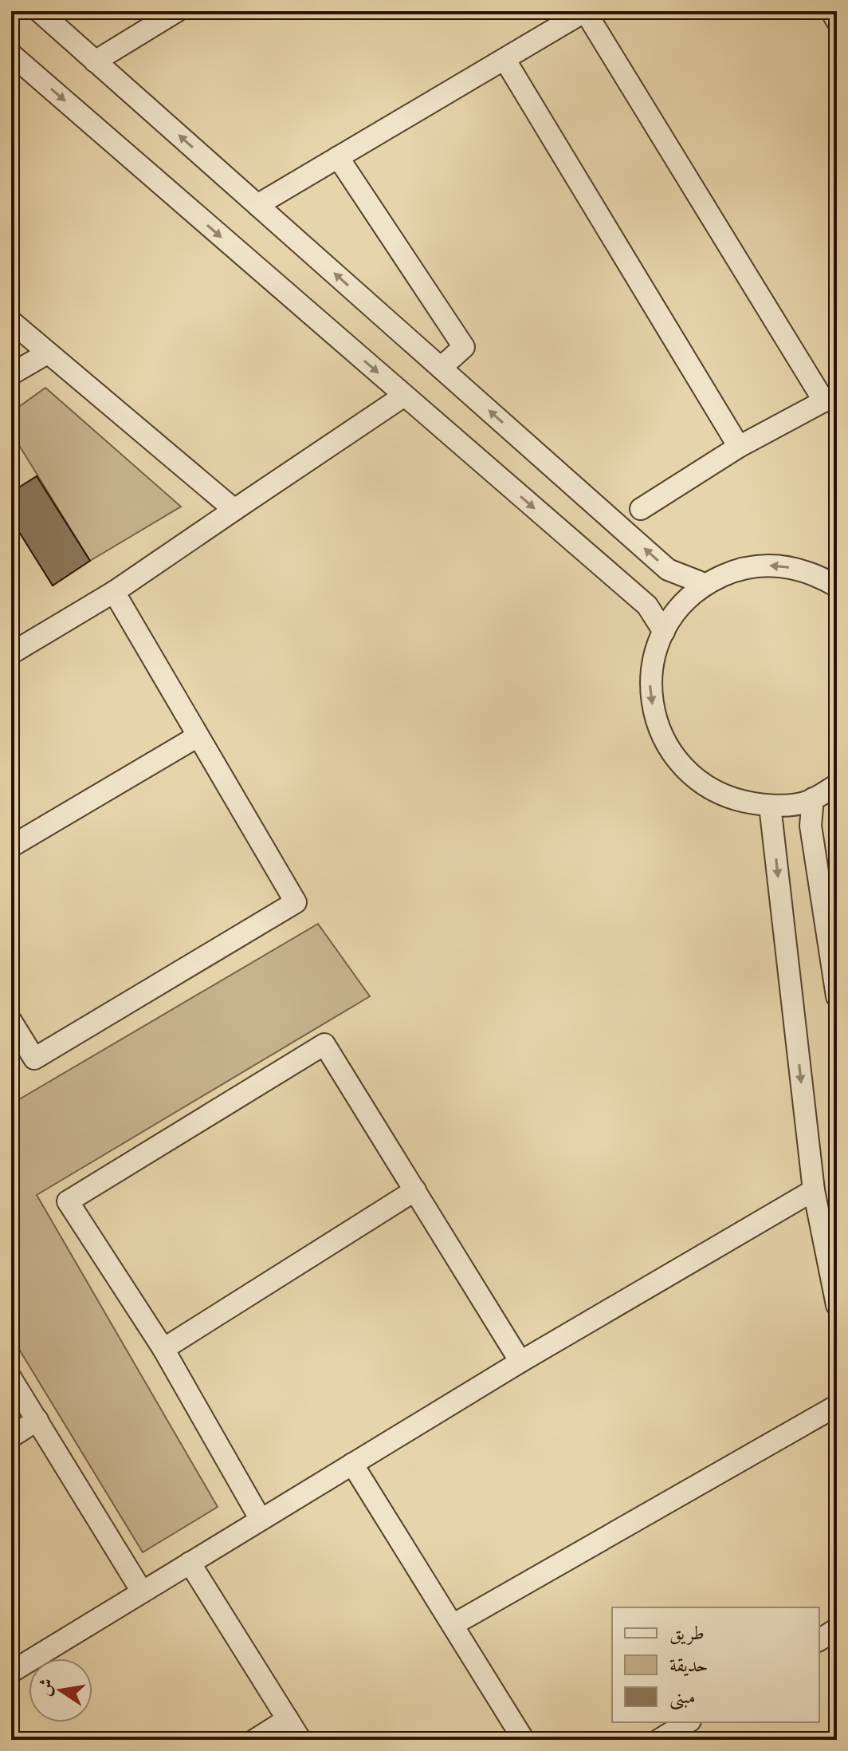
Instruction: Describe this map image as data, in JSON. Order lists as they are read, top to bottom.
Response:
{
  "legend": ["طريق", "حديقة", "مبنى"],
  "north": "left"
}
